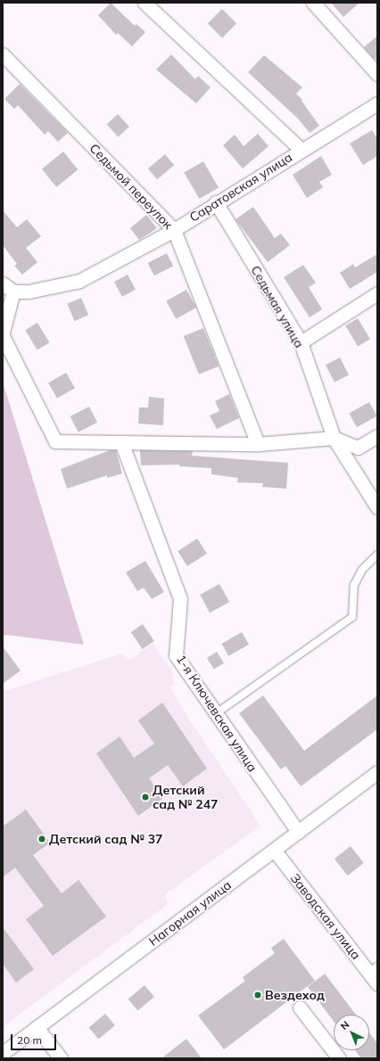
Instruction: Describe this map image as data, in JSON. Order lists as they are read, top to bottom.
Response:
{
  "streets": {
    "street": [
      "Седьмой переулок",
      "Саратовская улица",
      "Седьмая улица",
      "1-я Ключевская улица",
      "Нагорная улица",
      "Заводская улица"
    ]
  },
  "crossings": [
    ["Седьмой переулок", "Саратовская улица"],
    ["Саратовская улица", "Седьмая улица"],
    ["1-я Ключевская улица", "Нагорная улица"],
    ["Нагорная улица", "Заводская улица"]
  ],
  "places": ["Детский сад № 247", "Детский сад № 37", "Вездеход"],
  "scale_bar": "20 m",
  "north": "top left"
}
